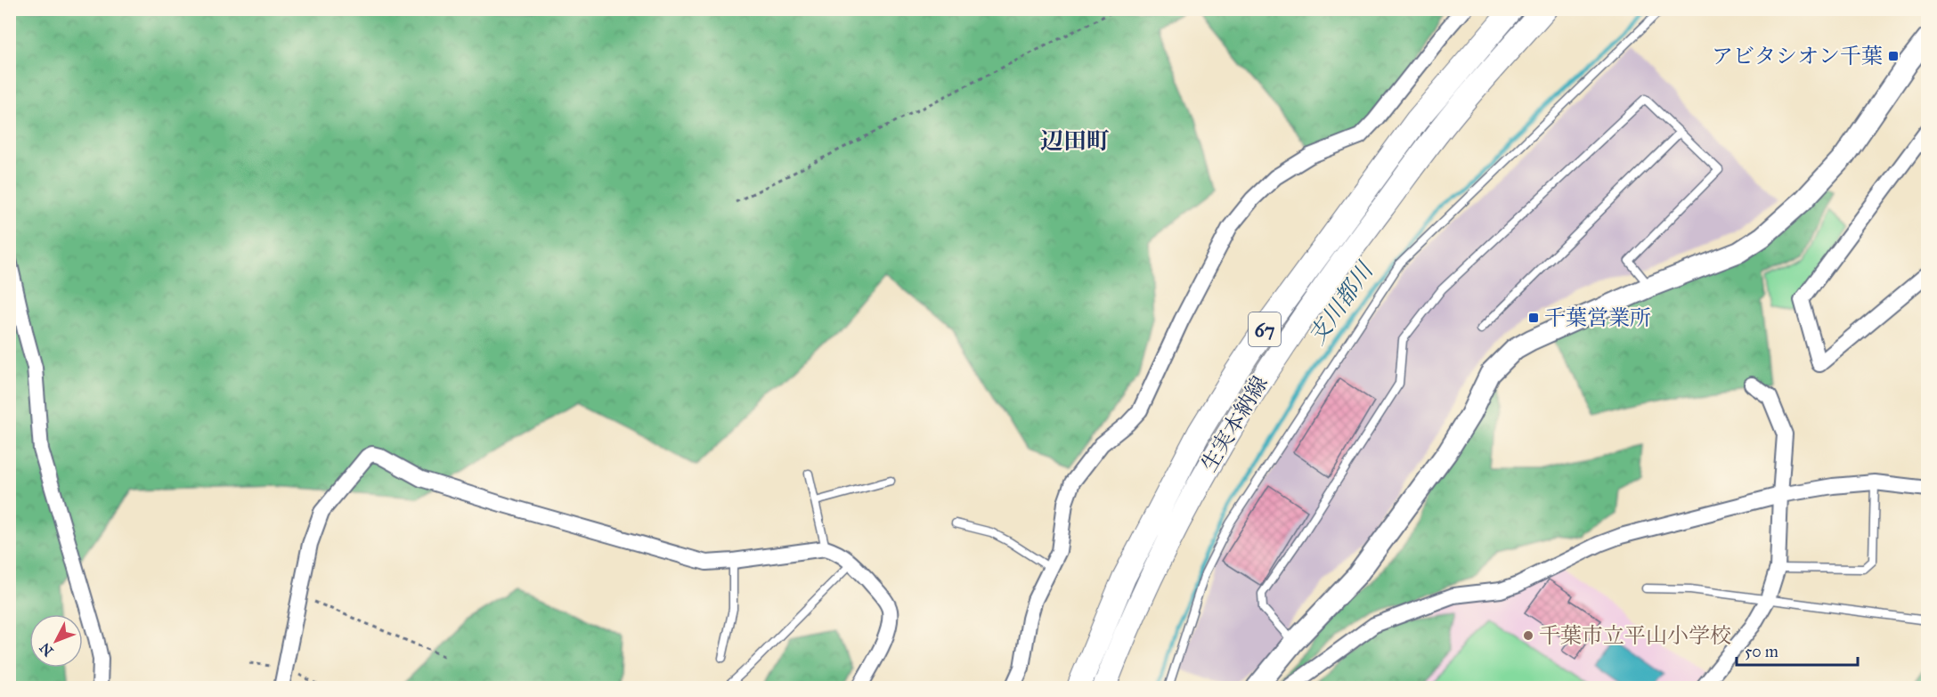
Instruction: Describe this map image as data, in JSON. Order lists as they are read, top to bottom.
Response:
{
  "streets": {
    "main road": ["67", "生実本納線"]
  },
  "districts": ["辺田町"],
  "water": ["支川都川"],
  "places": {
    "transit": ["アビタシオン千葉", "千葉営業所"],
    "other": ["千葉市立平山小学校"]
  },
  "scale_bar": "50 m",
  "north": "bottom left"
}
